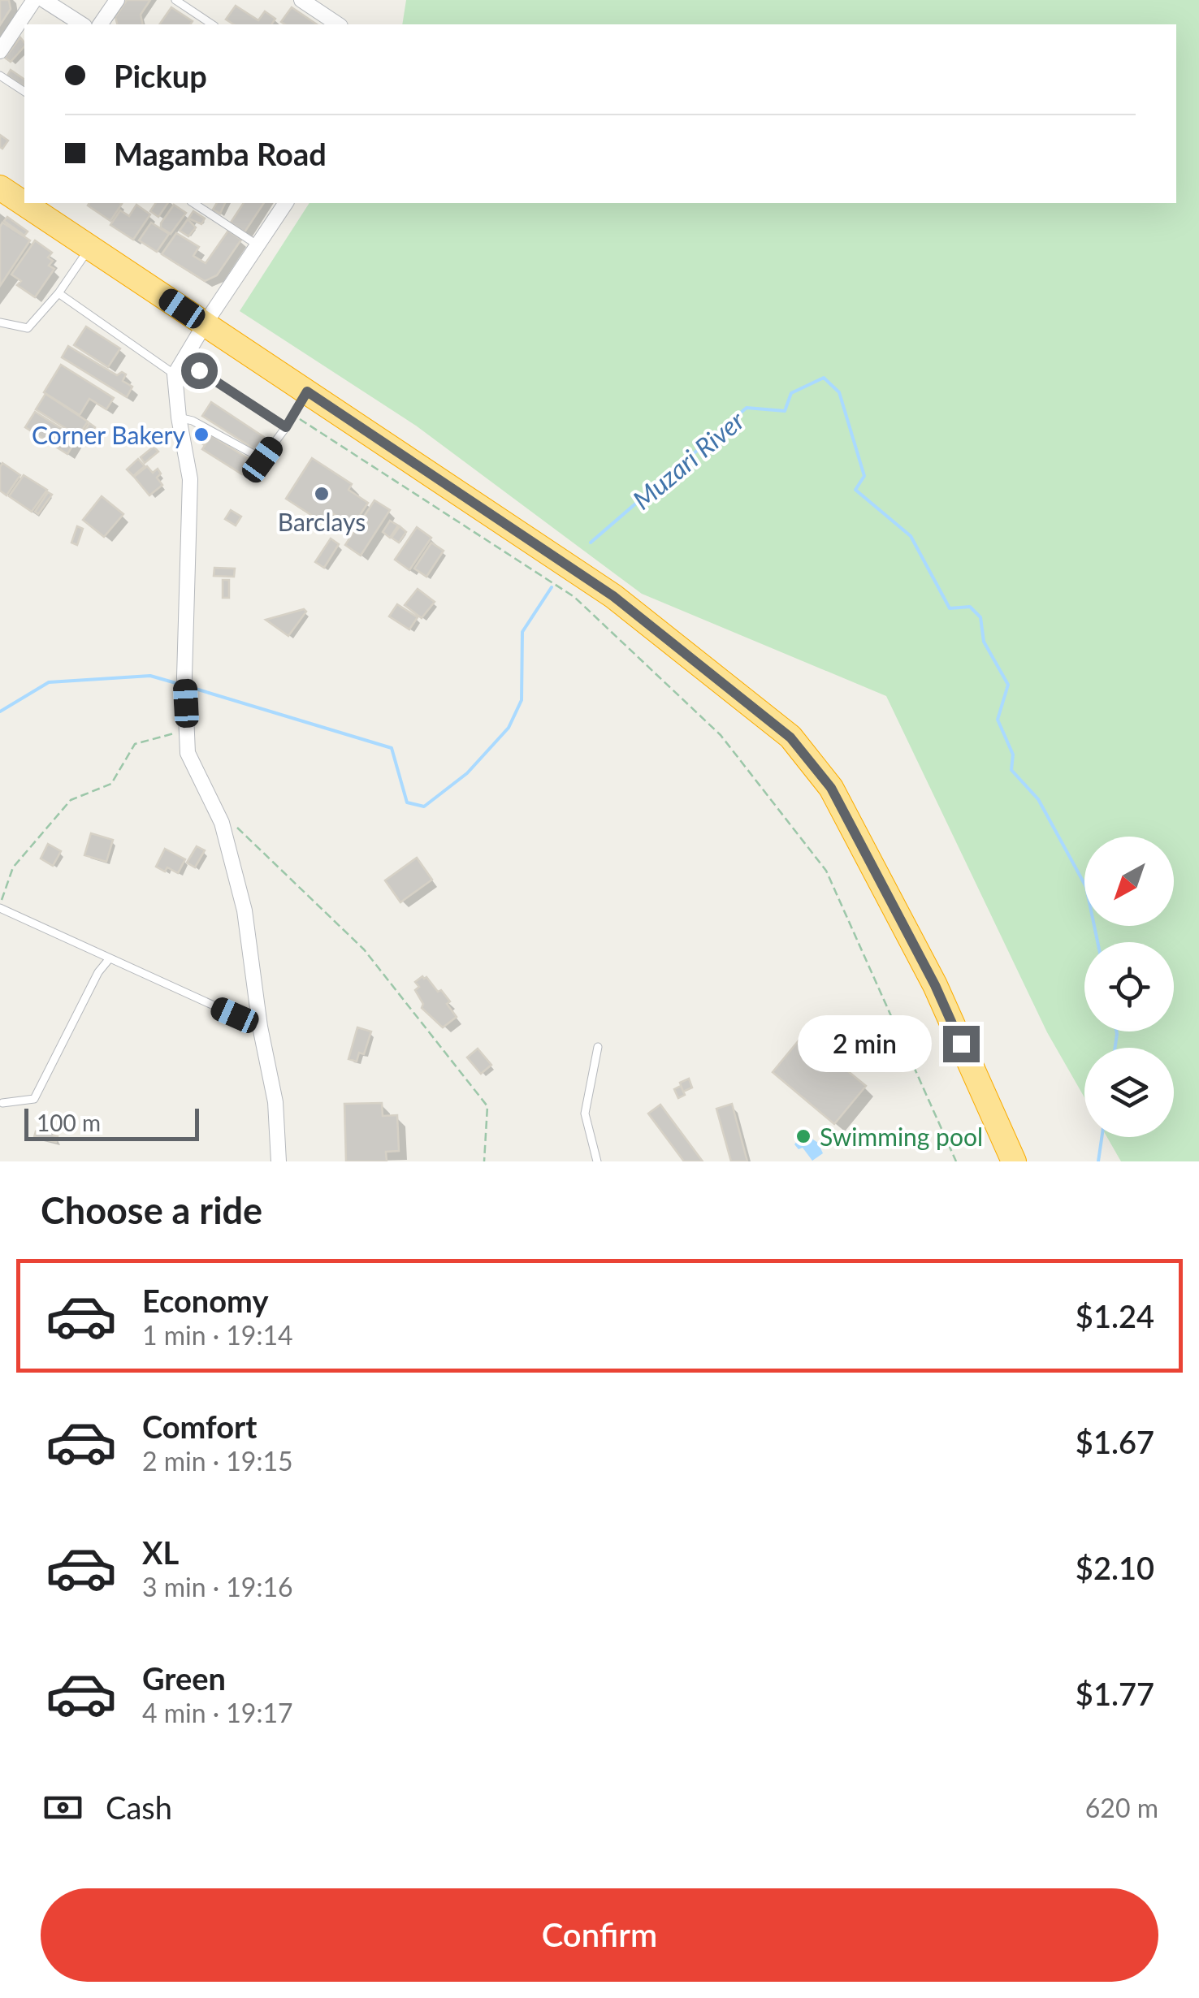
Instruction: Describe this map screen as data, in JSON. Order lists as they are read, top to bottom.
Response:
{
  "water": ["Muzari River"],
  "places": ["Corner Bakery", "Barclays", "Swimming pool"],
  "scale_bar": "100 m",
  "north": "bottom left",
  "page": {
    "banner": ["Pickup", "Magamba Road"],
    "bubble": "2 min",
    "scale": "100 m",
    "heading": "Choose a ride",
    "list": [
      {
        "name": "Economy",
        "note": "1 min · 19:14",
        "value": "$1.24"
      },
      {
        "name": "Comfort",
        "note": "2 min · 19:15",
        "value": "$1.67"
      },
      {
        "name": "XL",
        "note": "3 min · 19:16",
        "value": "$2.10"
      },
      {
        "name": "Green",
        "note": "4 min · 19:17",
        "value": "$1.77"
      }
    ],
    "pay": ["Cash", "620 m"],
    "buttons": "Confirm"
  }
}
